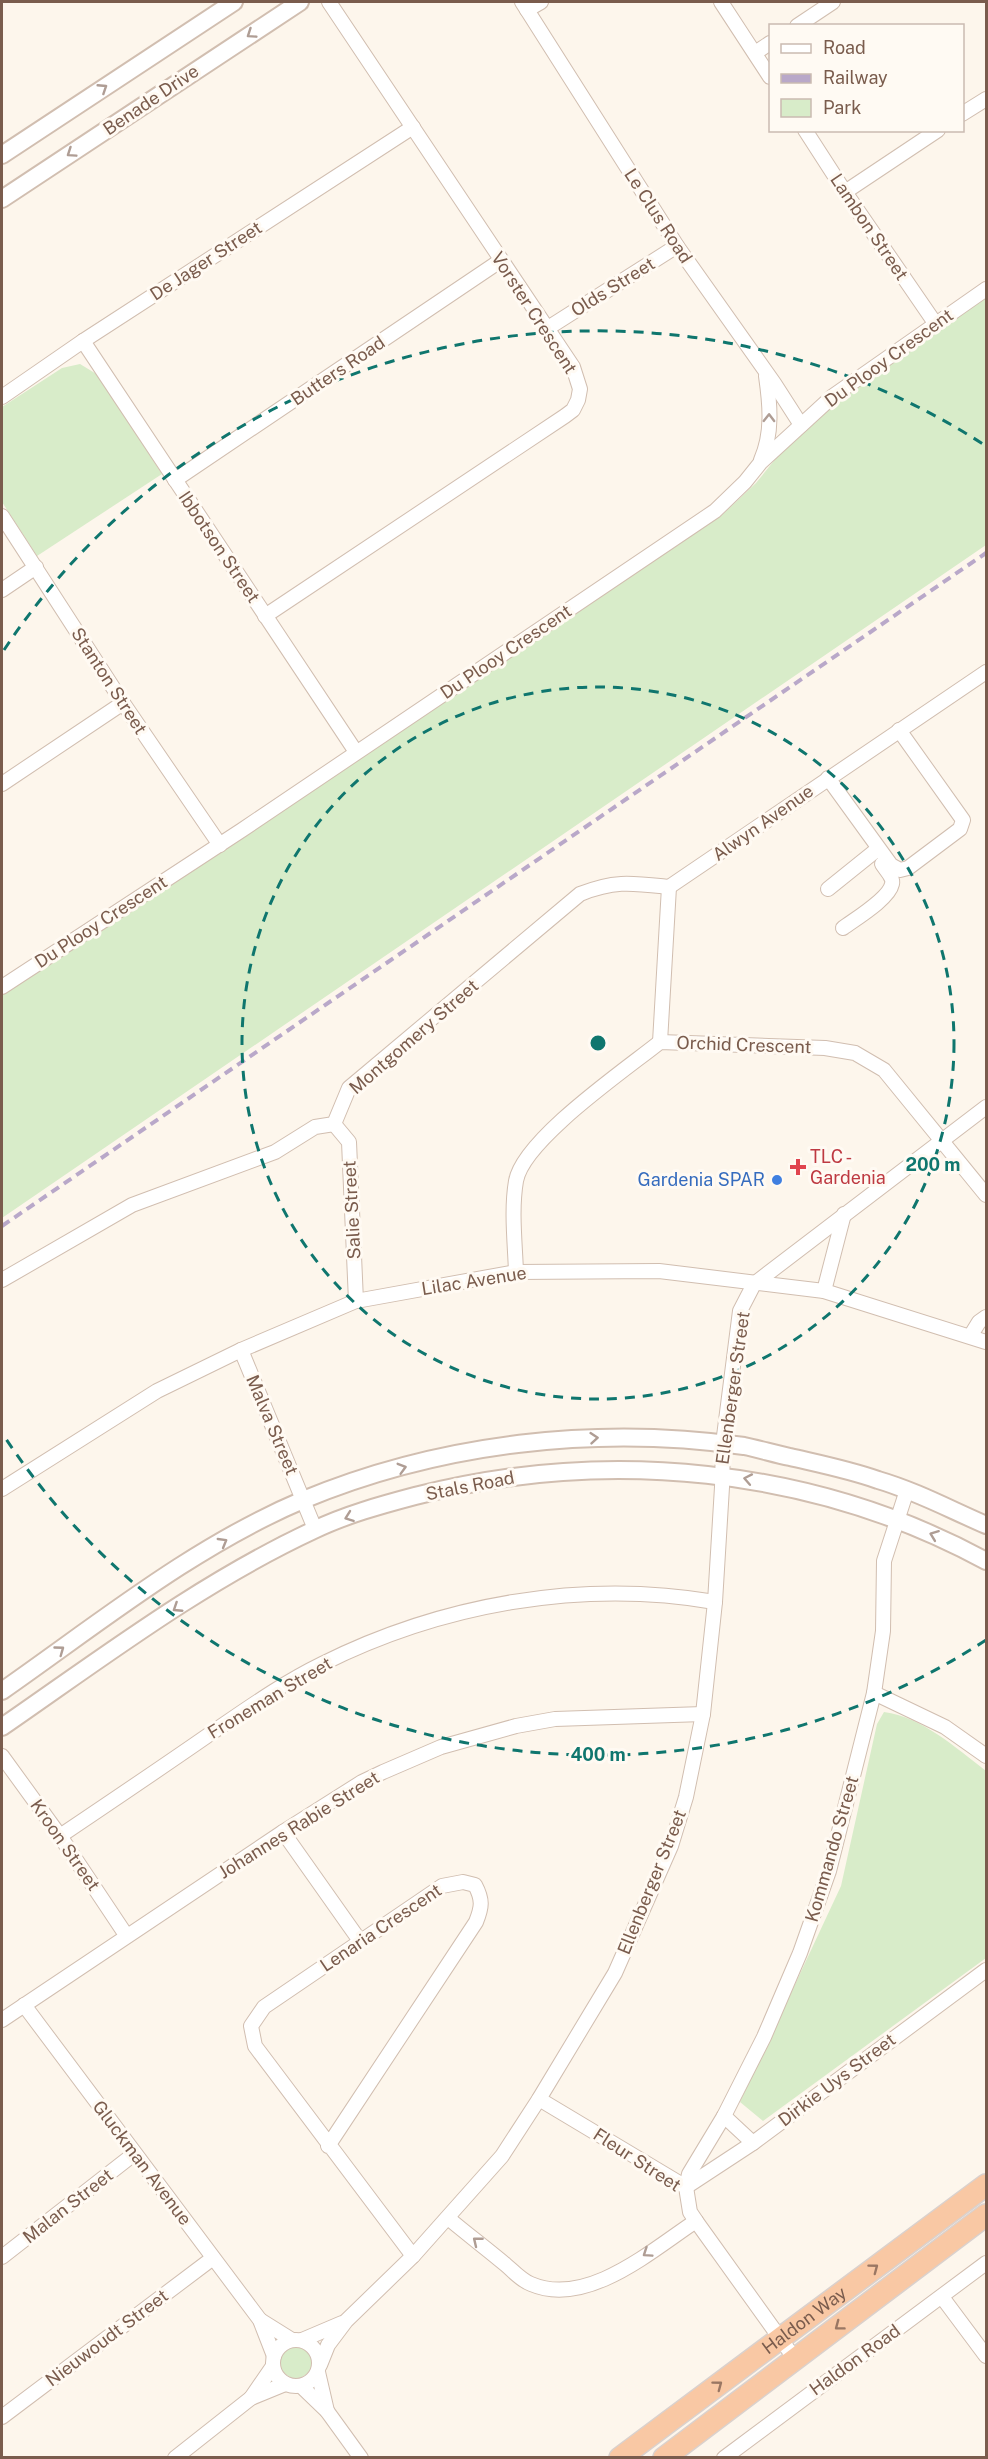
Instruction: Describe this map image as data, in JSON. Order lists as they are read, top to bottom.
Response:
{
  "streets": {
    "highway": ["Haldon Way"],
    "street": [
      "Benade Drive",
      "Le Clus Road",
      "Lambon Street",
      "De Jager Street",
      "Olds Street",
      "Vorster Crescent",
      "Du Plooy Crescent",
      "Butters Road",
      "Ibbotson Street",
      "Stanton Street",
      "Alwyn Avenue",
      "Montgomery Street",
      "Orchid Crescent",
      "Salie Street",
      "Lilac Avenue",
      "Ellenberger Street",
      "Malva Street",
      "Stals Road",
      "Froneman Street",
      "Johannes Rabie Street",
      "Kroon Street",
      "Kommando Street",
      "Lenaria Crescent",
      "Dirkie Uys Street",
      "Fleur Street",
      "Gluckman Avenue",
      "Malan Street",
      "Nieuwoudt Street",
      "Haldon Road"
    ]
  },
  "crossings": [
    ["Le Clus Road", "Olds Street"],
    ["Le Clus Road", "Du Plooy Crescent"],
    ["Lambon Street", "Du Plooy Crescent"],
    ["De Jager Street", "Vorster Crescent"],
    ["De Jager Street", "Ibbotson Street"],
    ["Olds Street", "Vorster Crescent"],
    ["Vorster Crescent", "Butters Road"],
    ["Vorster Crescent", "Ibbotson Street"],
    ["Du Plooy Crescent", "Ibbotson Street"],
    ["Du Plooy Crescent", "Stanton Street"],
    ["Butters Road", "Ibbotson Street"],
    ["Alwyn Avenue", "Montgomery Street"],
    ["Montgomery Street", "Salie Street"],
    ["Orchid Crescent", "Lilac Avenue"],
    ["Salie Street", "Lilac Avenue"],
    ["Lilac Avenue", "Ellenberger Street"],
    ["Lilac Avenue", "Malva Street"],
    ["Ellenberger Street", "Stals Road"],
    ["Ellenberger Street", "Froneman Street"],
    ["Ellenberger Street", "Johannes Rabie Street"],
    ["Ellenberger Street", "Lenaria Crescent"],
    ["Ellenberger Street", "Fleur Street"],
    ["Ellenberger Street", "Gluckman Avenue"],
    ["Malva Street", "Stals Road"],
    ["Stals Road", "Kommando Street"],
    ["Froneman Street", "Kroon Street"],
    ["Johannes Rabie Street", "Kroon Street"],
    ["Johannes Rabie Street", "Gluckman Avenue"],
    ["Kommando Street", "Dirkie Uys Street"],
    ["Kommando Street", "Fleur Street"],
    ["Dirkie Uys Street", "Fleur Street"],
    ["Fleur Street", "Haldon Way"],
    ["Gluckman Avenue", "Malan Street"],
    ["Gluckman Avenue", "Nieuwoudt Street"]
  ],
  "places": {
    "health": ["TLC - Gardenia"],
    "other": ["Gardenia SPAR"]
  },
  "legend": ["Road", "Railway", "Park"],
  "rings": ["200 m", "400 m"]
}
